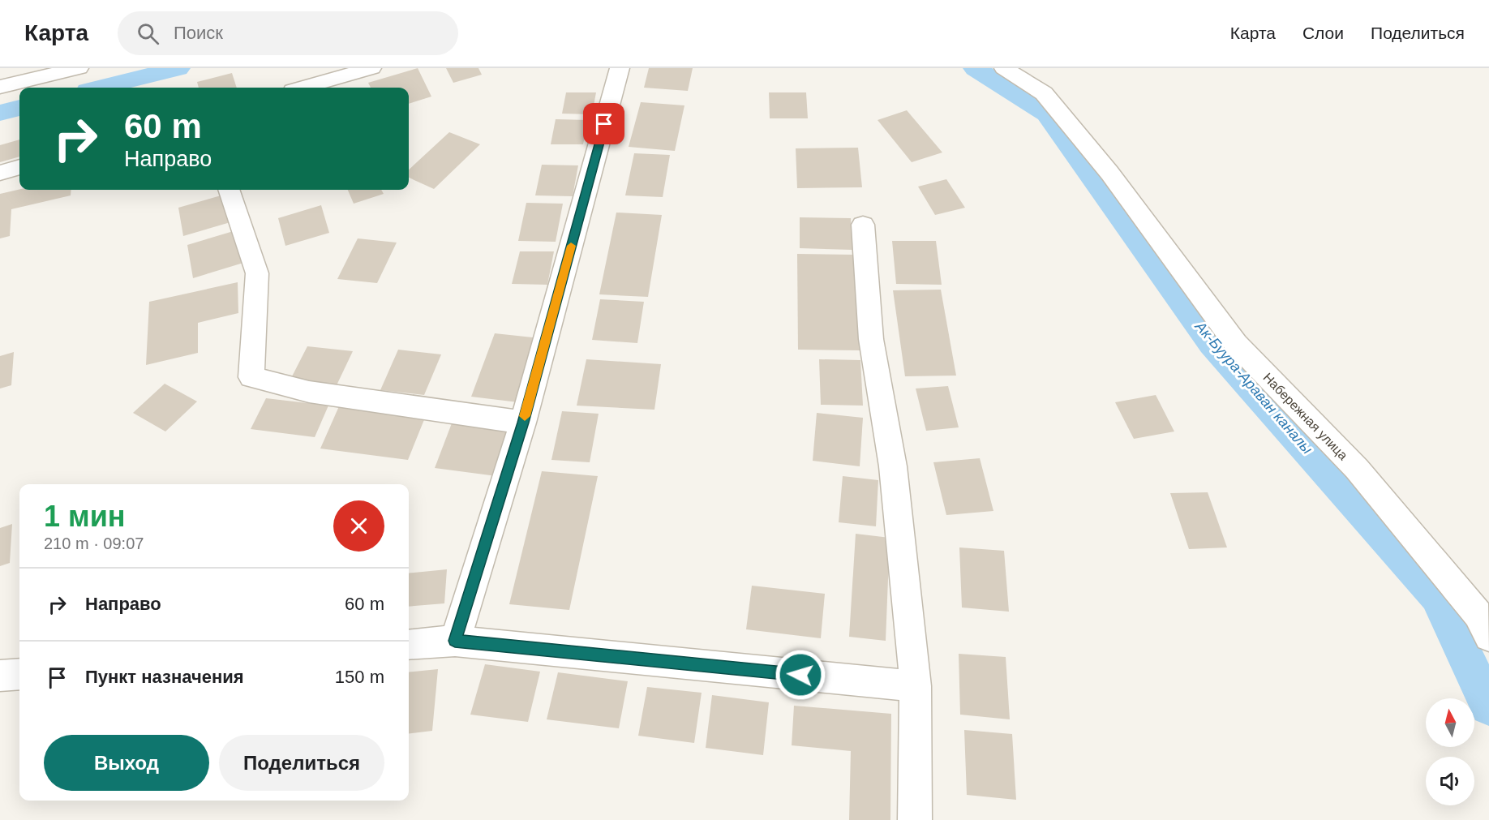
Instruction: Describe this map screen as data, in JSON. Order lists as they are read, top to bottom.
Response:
{
  "streets": {
    "street": ["Набережная улица"]
  },
  "water": ["Ак-Буура-Араван каналы"],
  "north": "top",
  "page": {
    "header": "Карта",
    "search": "Поиск",
    "nav": ["Карта", "Слои", "Поделиться"],
    "turn": ["60 m", "Направо"],
    "heading": ["1 мин", "210 m · 09:07"],
    "list": [
      {
        "name": "Направо",
        "value": "60 m"
      },
      {
        "name": "Пункт назначения",
        "value": "150 m"
      }
    ],
    "buttons": ["Выход", "Поделиться"]
  }
}
